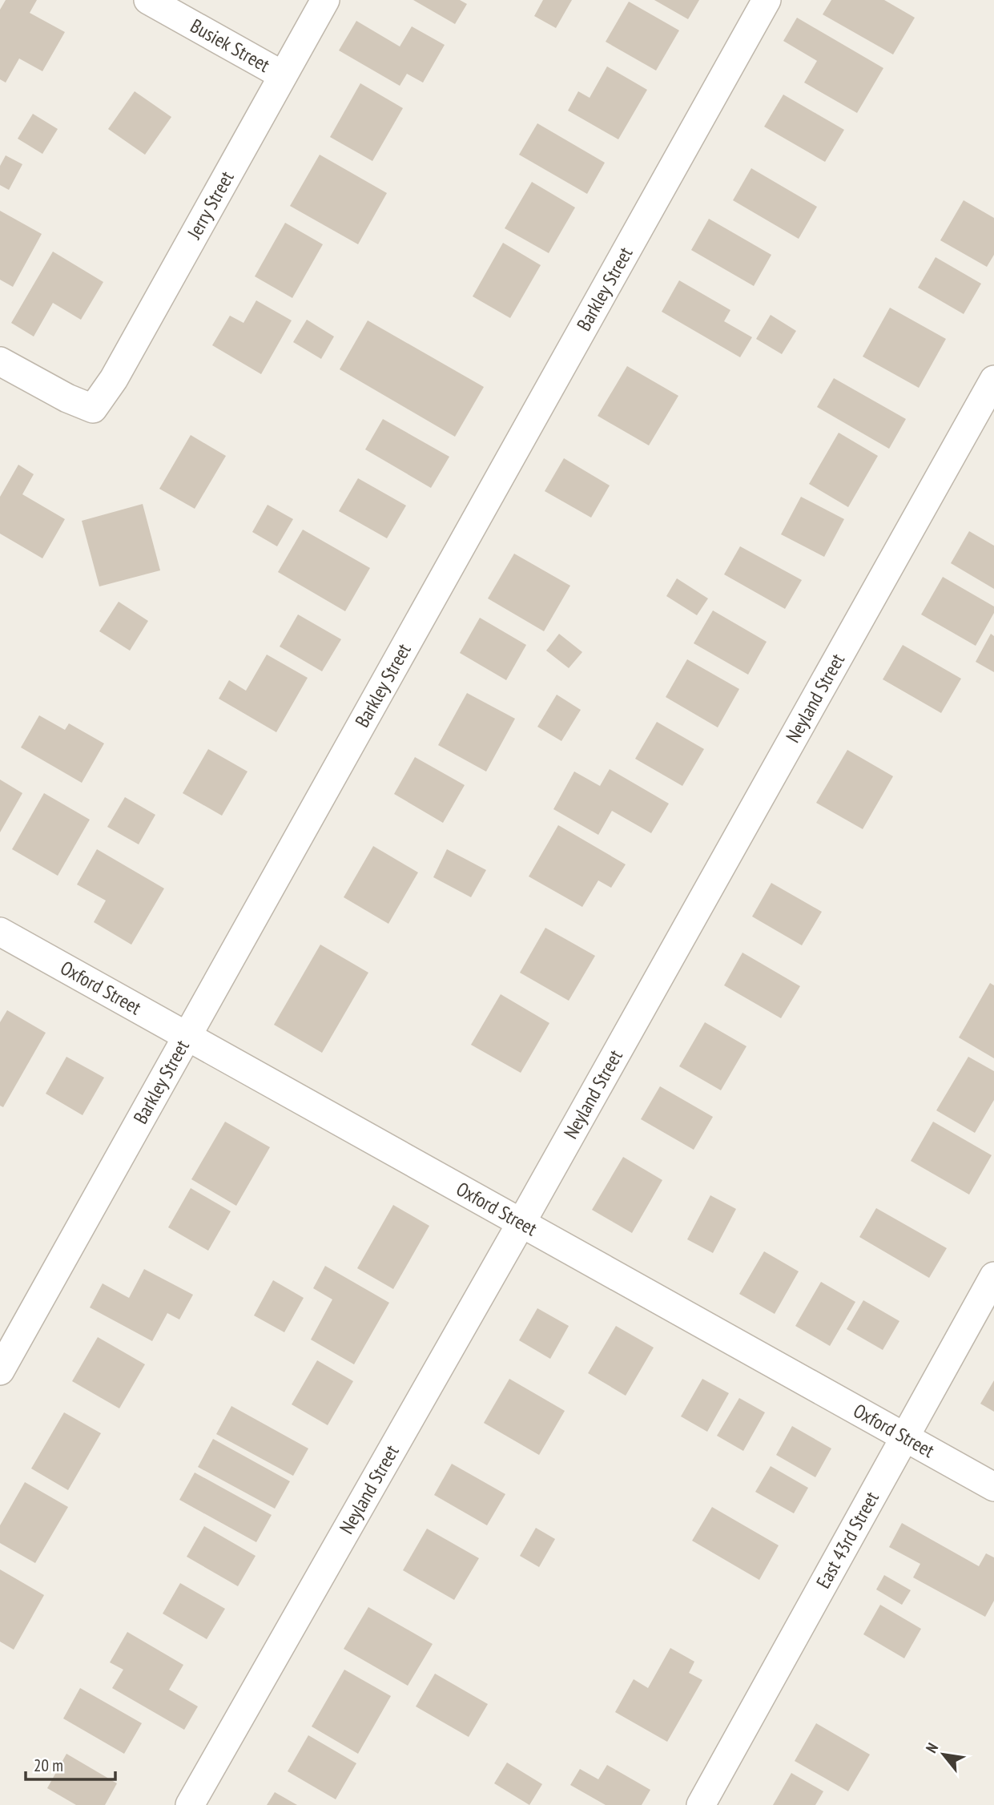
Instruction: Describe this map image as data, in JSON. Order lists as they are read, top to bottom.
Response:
{
  "streets": {
    "street": [
      "Busiek Street",
      "Jerry Street",
      "Barkley Street",
      "Neyland Street",
      "Oxford Street",
      "East 43rd Street"
    ]
  },
  "crossings": [
    ["Busiek Street", "Jerry Street"],
    ["Barkley Street", "Oxford Street"],
    ["Neyland Street", "Oxford Street"],
    ["Oxford Street", "East 43rd Street"]
  ],
  "scale_bar": "20 m",
  "north": "top left"
}
